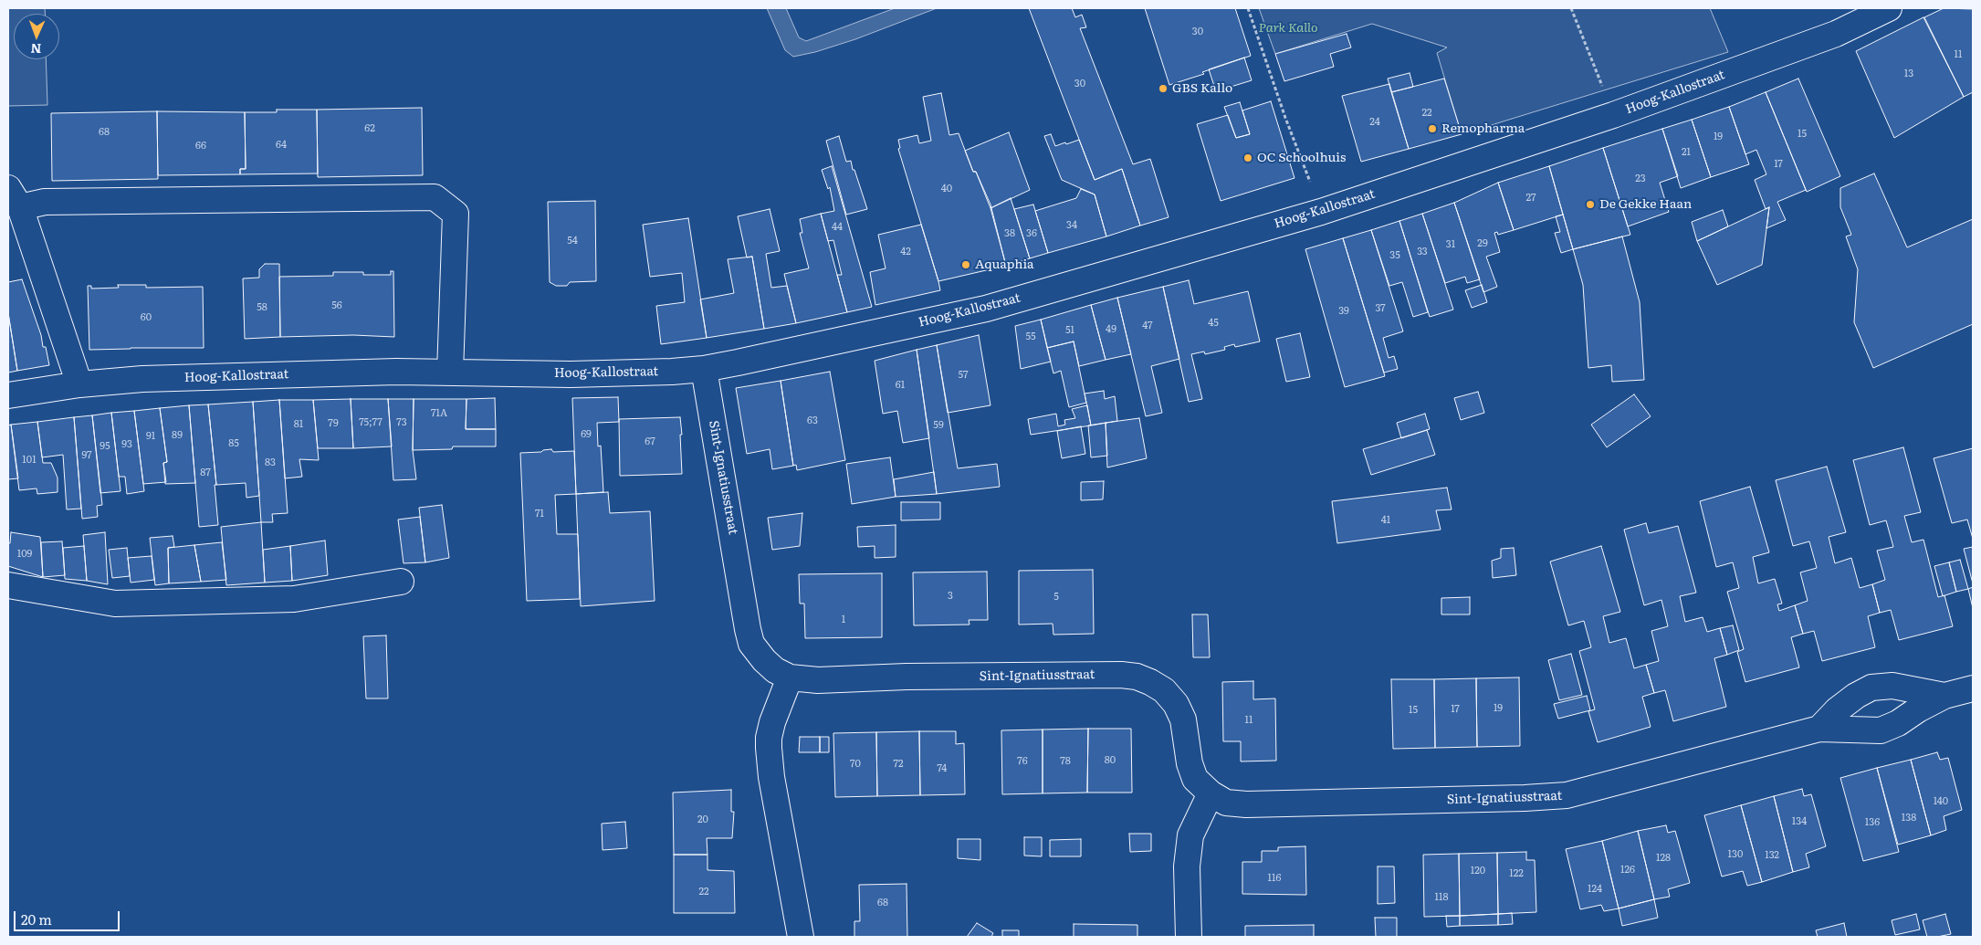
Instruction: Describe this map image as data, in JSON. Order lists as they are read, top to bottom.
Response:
{
  "streets": {
    "street": ["Hoog-Kallostraat", "Sint-Ignatiusstraat"]
  },
  "crossings": [
    ["Hoog-Kallostraat", "Sint-Ignatiusstraat"]
  ],
  "parks": ["Park Kallo"],
  "places": [
    "GBS Kallo",
    "Remopharma",
    "OC Schoolhuis",
    "De Gekke Haan",
    "Aquaphia"
  ],
  "house_numbers": [
    "30",
    "11",
    "13",
    "30",
    "22",
    "24",
    "62",
    "68",
    "15",
    "19",
    "64",
    "66",
    "21",
    "17",
    "23",
    "40",
    "27",
    "34",
    "44",
    "38",
    "36",
    "54",
    "29",
    "31",
    "42",
    "33",
    "35",
    "56",
    "58",
    "37",
    "39",
    "60",
    "45",
    "47",
    "49",
    "51",
    "55",
    "57",
    "61",
    "71A",
    "63",
    "75;77",
    "73",
    "79",
    "81",
    "59",
    "69",
    "89",
    "91",
    "67",
    "85",
    "93",
    "95",
    "97",
    "101",
    "83",
    "87",
    "71",
    "41",
    "109",
    "3",
    "5",
    "1",
    "19",
    "17",
    "15",
    "11",
    "80",
    "76",
    "78",
    "70",
    "72",
    "74",
    "140",
    "138",
    "20",
    "134",
    "136",
    "130",
    "132",
    "128",
    "126",
    "120",
    "122",
    "116",
    "124",
    "22",
    "118",
    "68"
  ],
  "scale_bar": "20 m",
  "north": "bottom"
}
